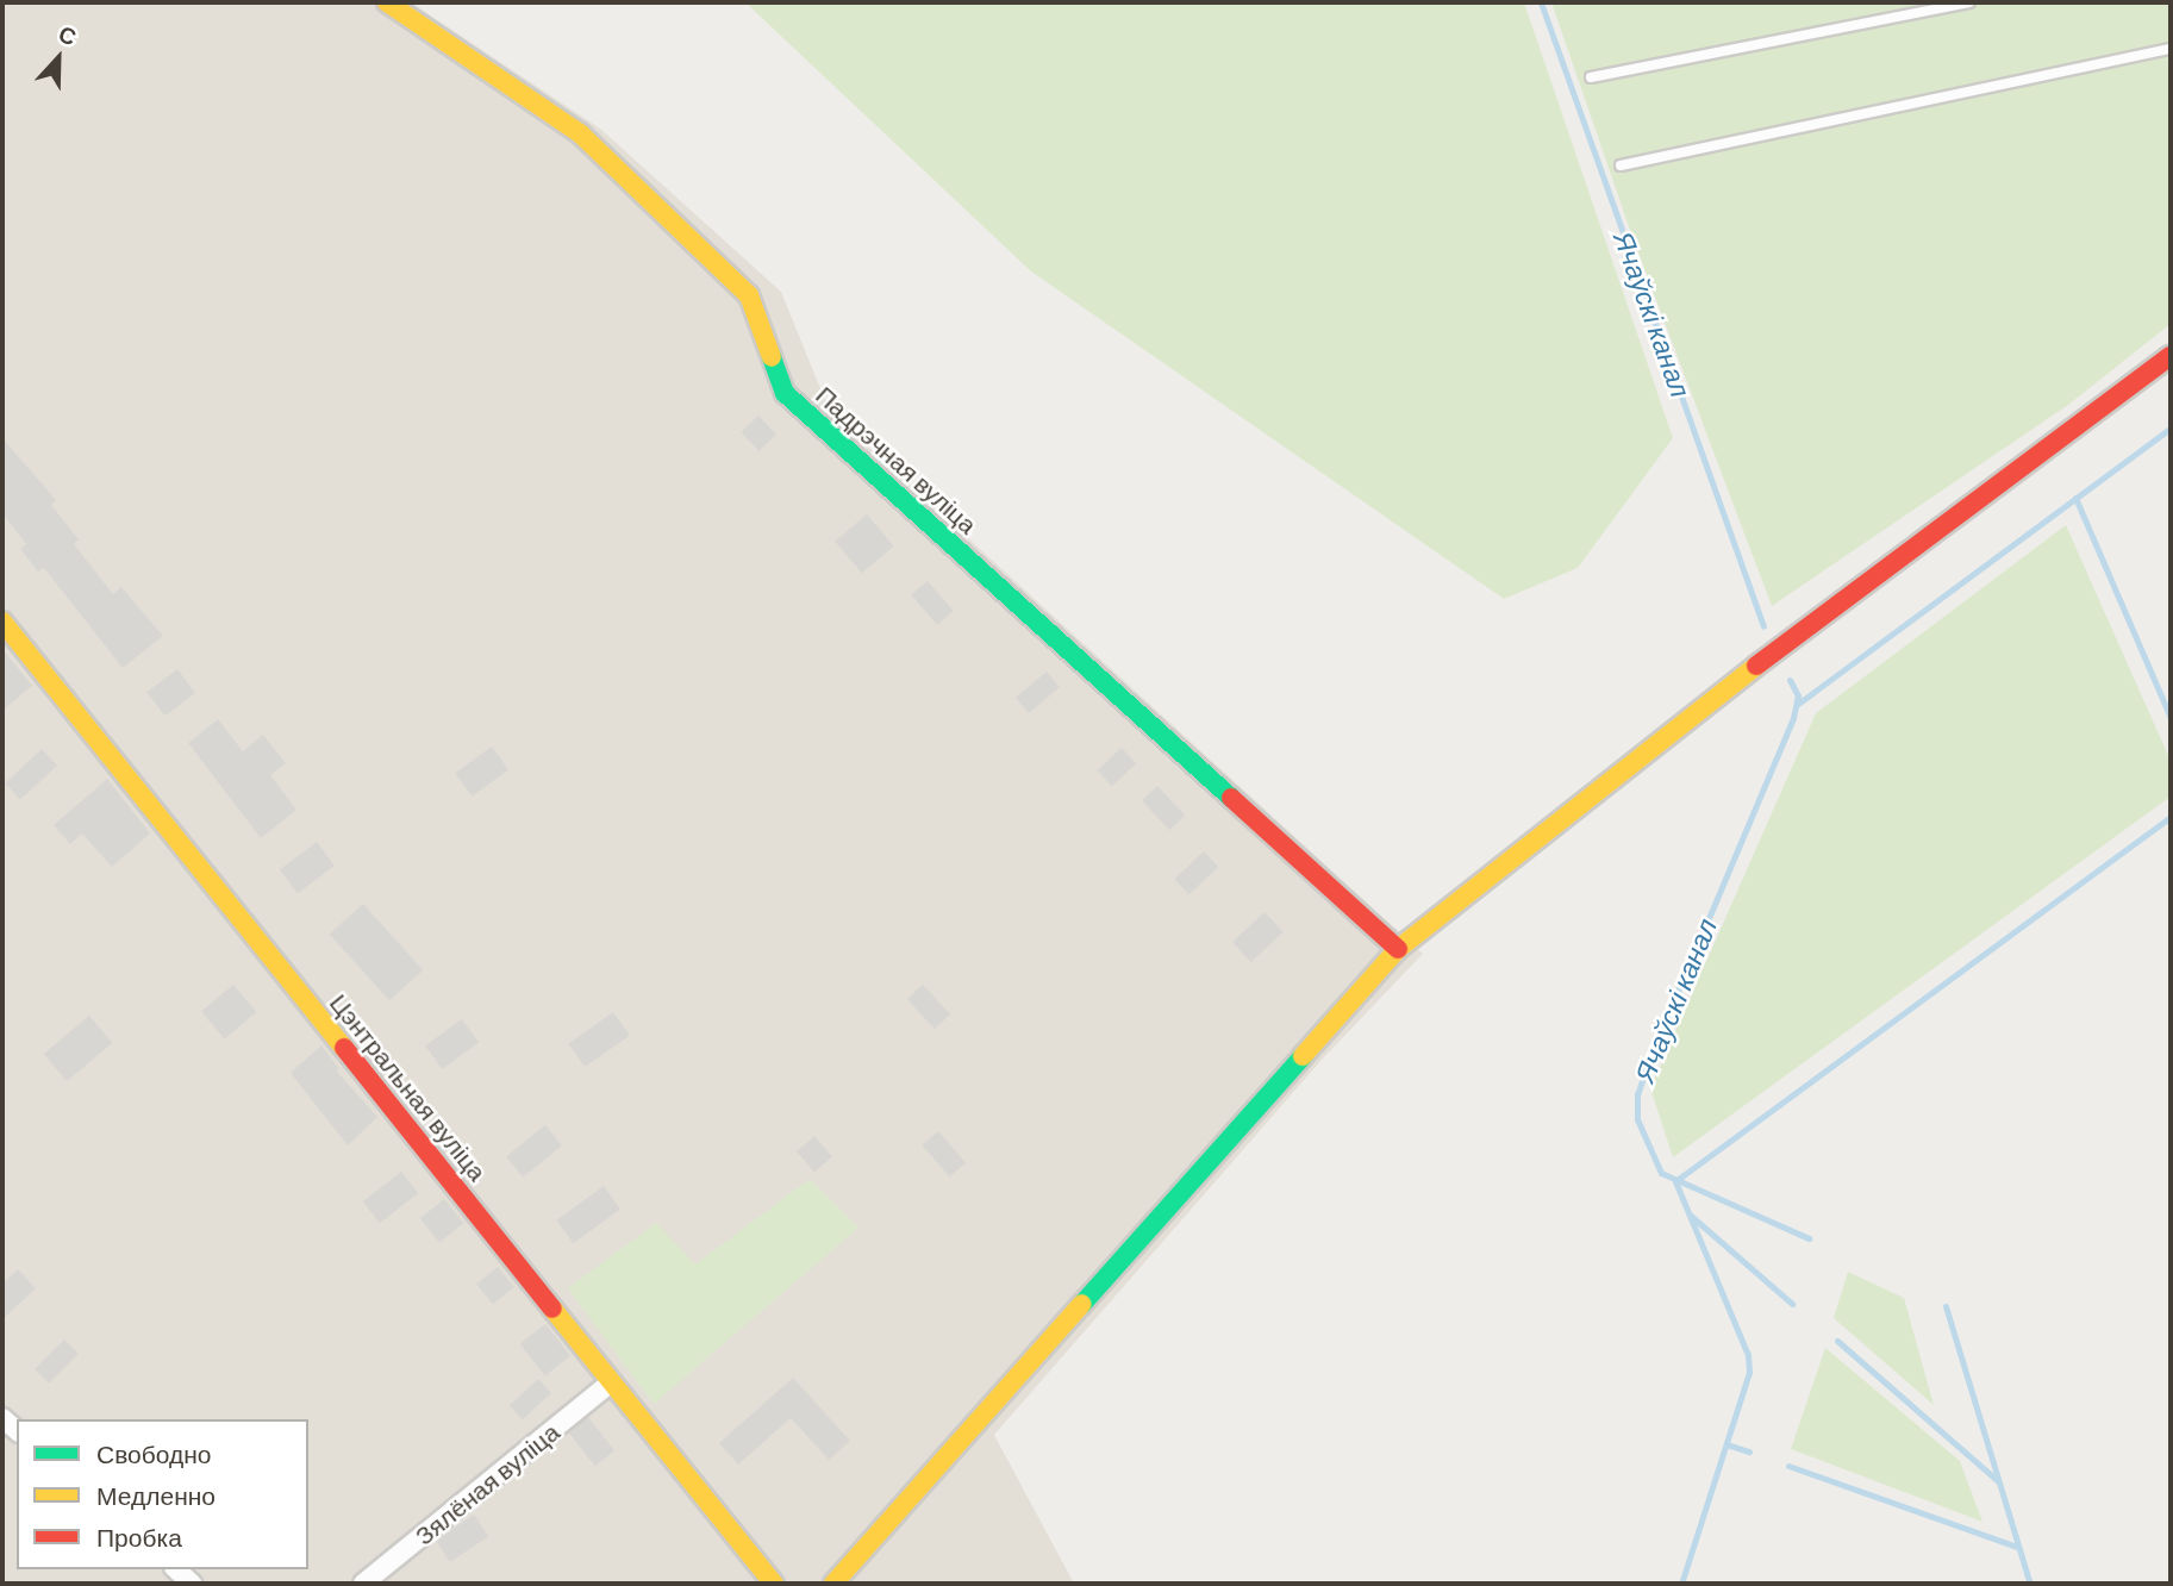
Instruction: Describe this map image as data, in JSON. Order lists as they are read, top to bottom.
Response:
{
  "streets": {
    "street": ["Падрэчная вуліца", "Цэнтральная вуліца", "Зялёная вуліца"]
  },
  "crossings": [
    ["Цэнтральная вуліца", "Зялёная вуліца"]
  ],
  "water": ["Ячаўскі канал"],
  "legend": ["Свободно", "Медленно", "Пробка"],
  "north": "top"
}
